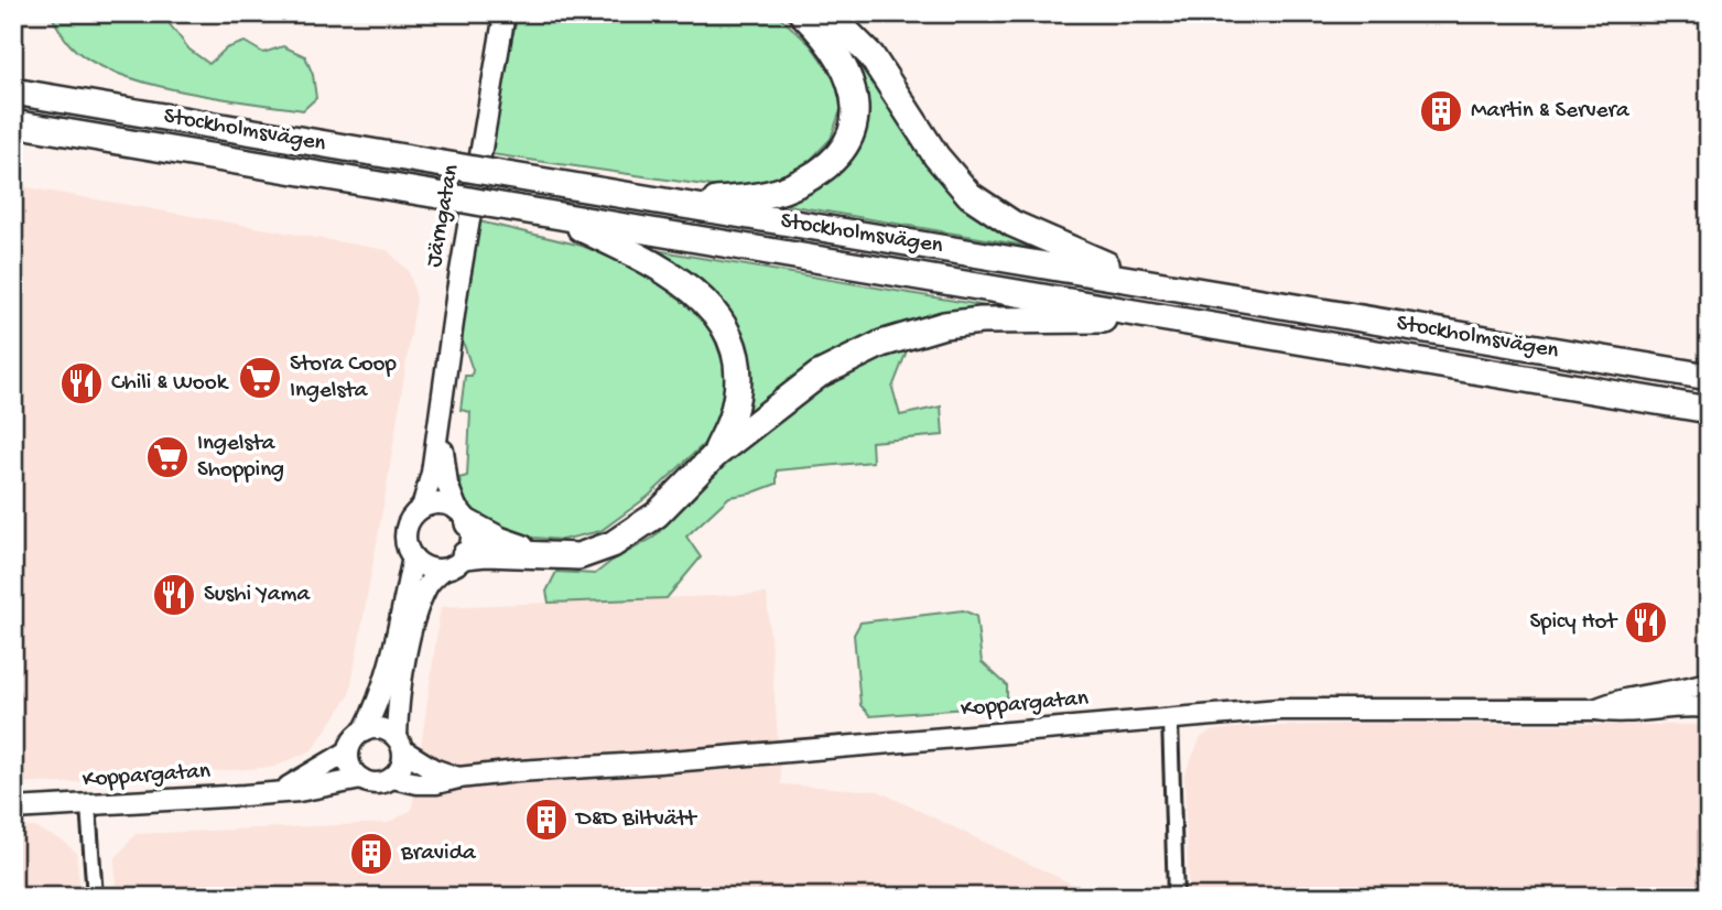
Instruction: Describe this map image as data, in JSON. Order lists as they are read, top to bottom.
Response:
{
  "streets": {
    "highway": ["Stockholmsvägen"],
    "street": ["Järngatan", "Koppargatan"]
  },
  "places": {
    "building": ["Martin & Servera", "D&D Biltvätt", "Bravida"],
    "supermarket": ["Stora Coop Ingelsta", "Ingelsta Shopping"],
    "restaurant": ["Chili & Wook", "Sushi Yama", "Spicy Hot"]
  }
}
